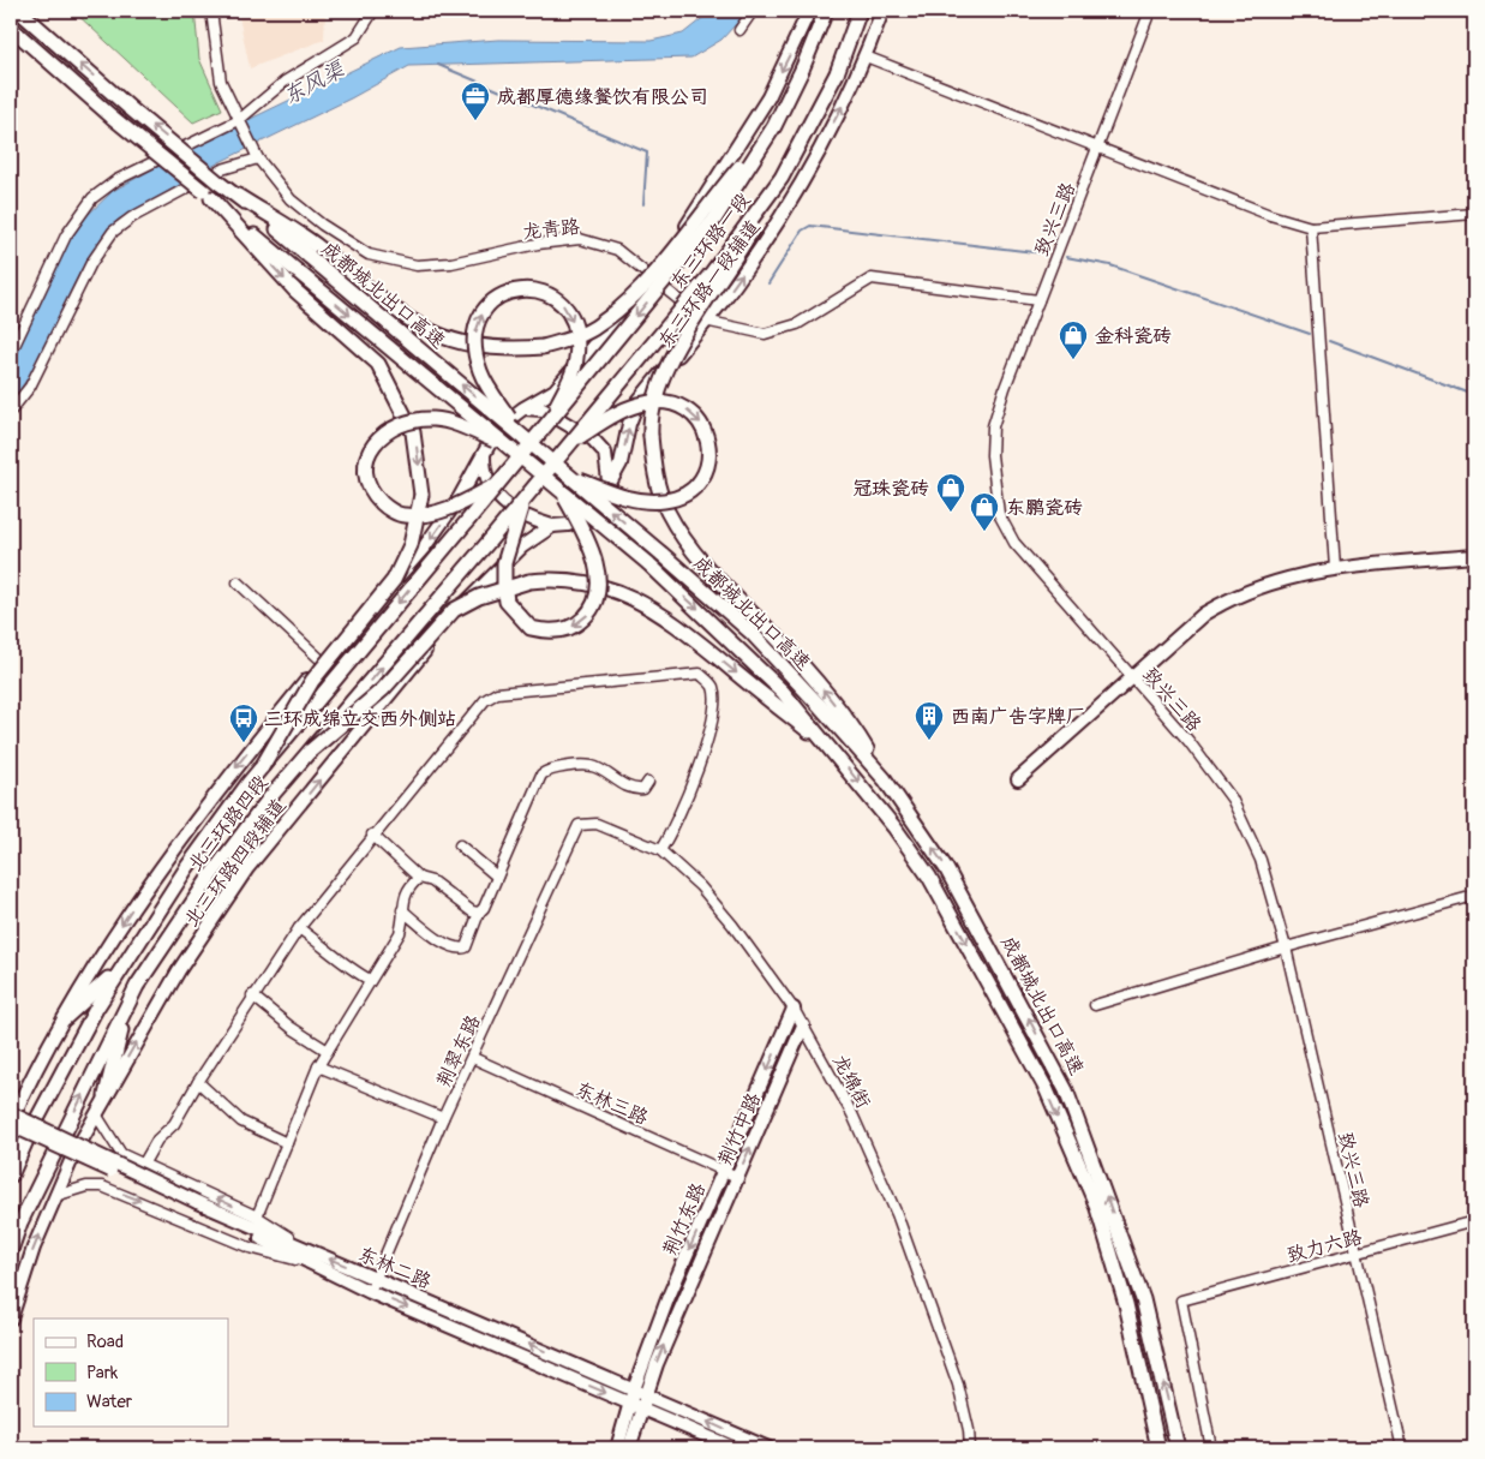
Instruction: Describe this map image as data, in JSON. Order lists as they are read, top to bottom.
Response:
{
  "streets": {
    "highway": ["东三环路一段", "成都城北出口高速", "北三环路四段"],
    "main road": [
      "东三环路一段辅道",
      "北三环路四段辅道",
      "荆竹中路",
      "荆竹东路",
      "东林二路"
    ],
    "street": [
      "致兴三路",
      "龙青路",
      "荆翠东路",
      "龙绵街",
      "东林三路",
      "致力六路"
    ]
  },
  "crossings": [
    ["致兴三路", "龙青路"],
    ["致兴三路", "致力六路"],
    ["龙青路", "东三环路一段辅道"],
    ["东三环路一段", "北三环路四段"],
    ["东三环路一段辅道", "北三环路四段辅道"],
    ["荆翠东路", "龙绵街"],
    ["荆翠东路", "东林三路"],
    ["荆翠东路", "东林二路"],
    ["龙绵街", "荆竹中路"],
    ["龙绵街", "荆竹东路"],
    ["东林三路", "荆竹中路"],
    ["东林三路", "荆竹东路"],
    ["荆竹中路", "荆竹东路"],
    ["荆竹中路", "东林二路"],
    ["荆竹东路", "东林二路"]
  ],
  "one_way": ["荆竹中路", "荆竹东路"],
  "water": ["东风渠"],
  "places": {
    "office": ["成都厚德缘餐饮有限公司"],
    "shop": ["金科瓷砖", "冠珠瓷砖", "东鹏瓷砖"],
    "building": ["西南广告字牌厂"],
    "bus stop": ["三环成绵立交西外侧站"]
  },
  "legend": ["Road", "Park", "Water"]
}
